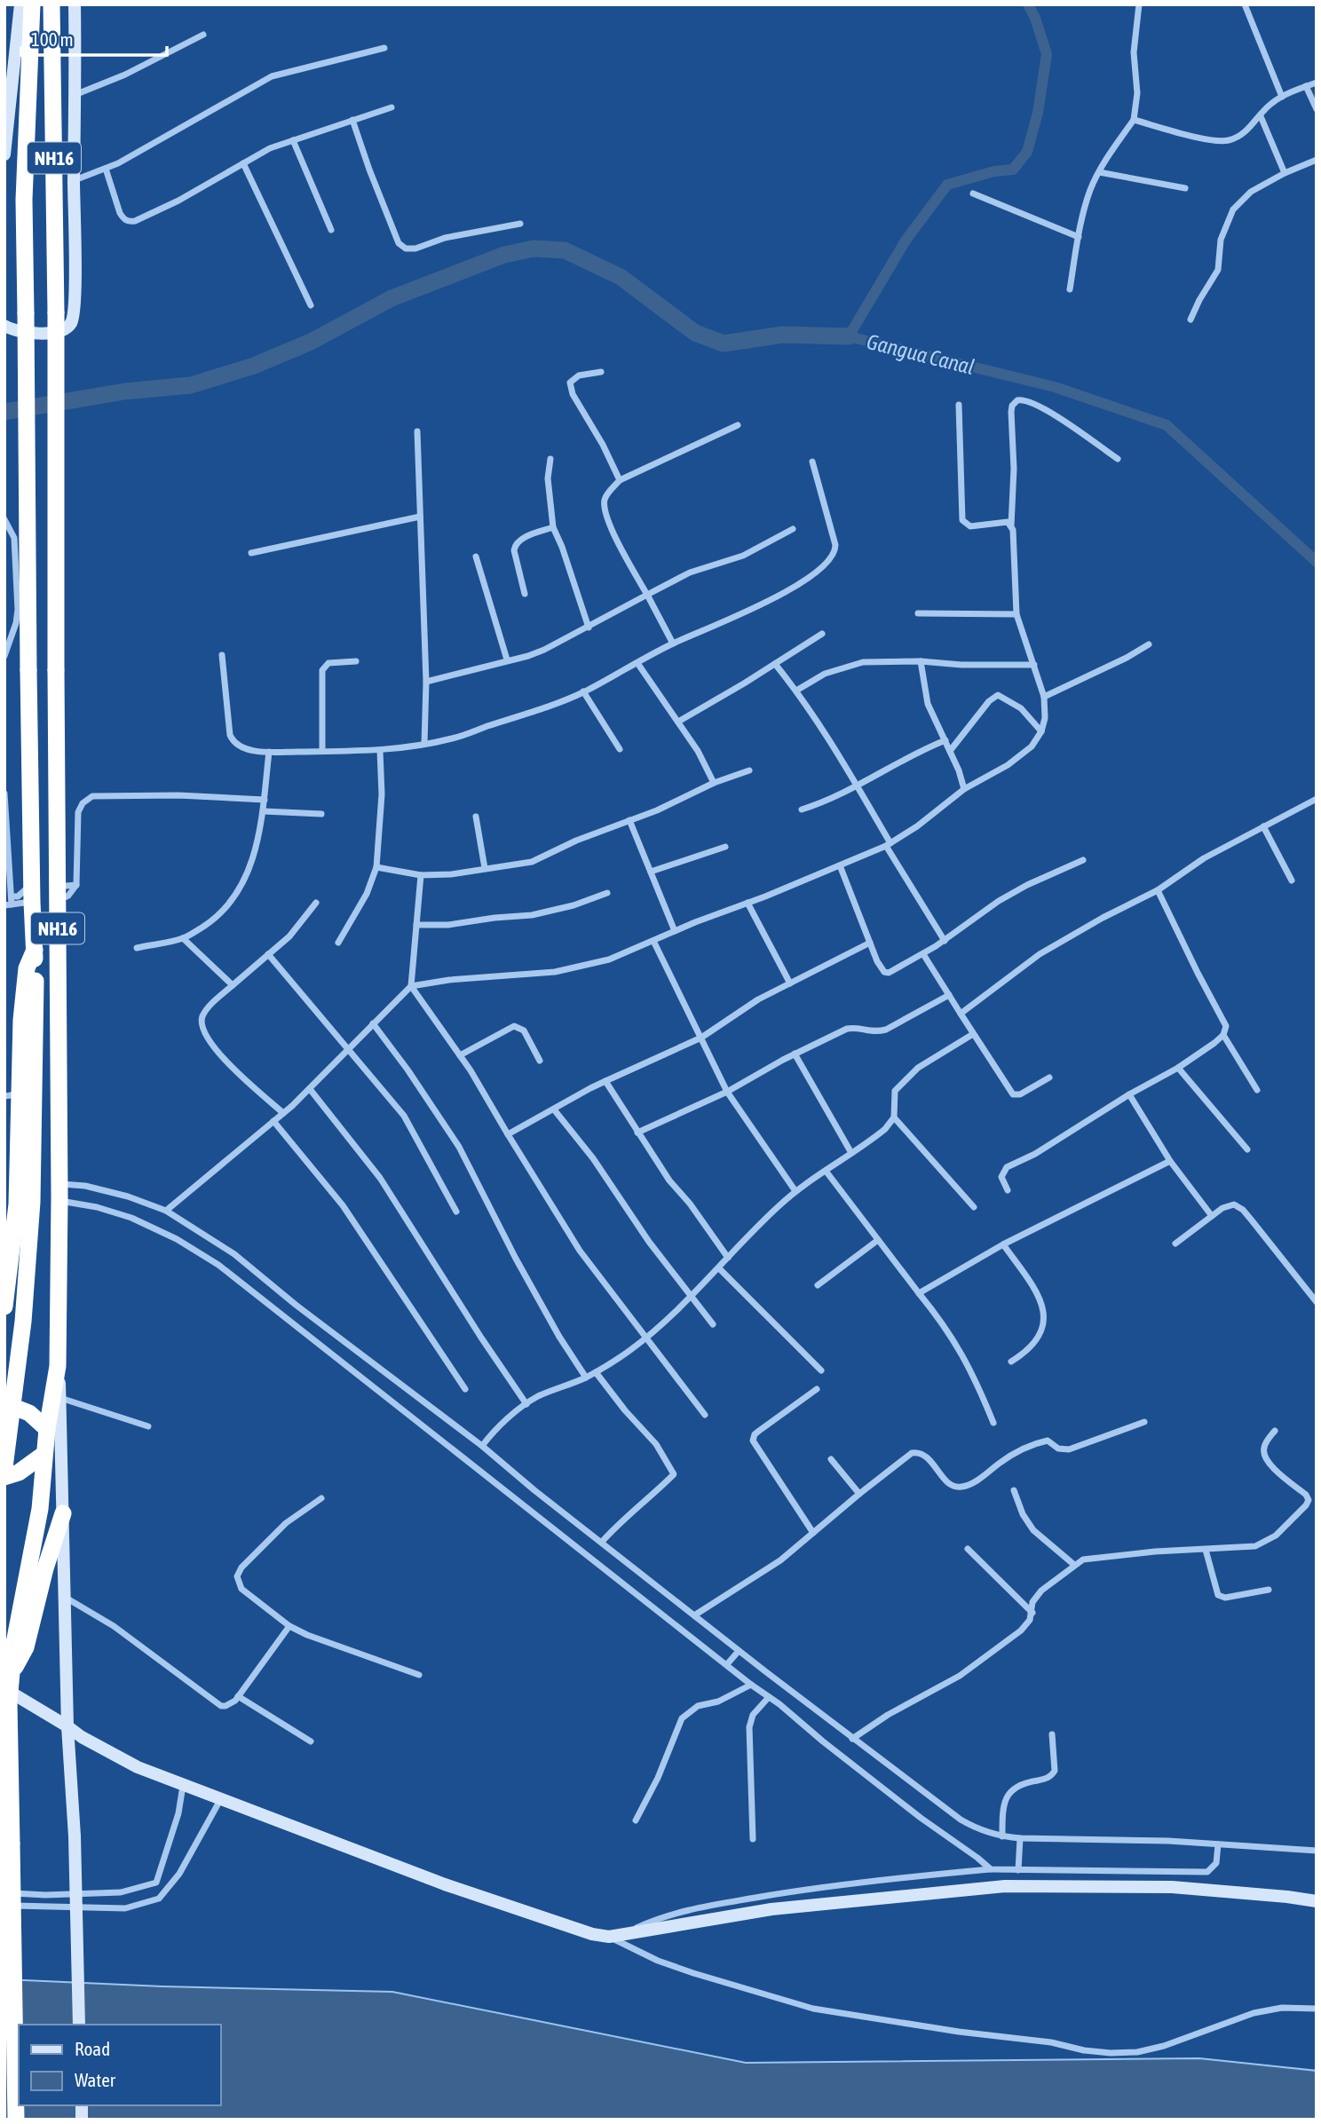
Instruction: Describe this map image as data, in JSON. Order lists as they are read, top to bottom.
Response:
{
  "streets": {
    "highway": ["NH16"]
  },
  "water": ["Gangua Canal"],
  "legend": ["Road", "Water"],
  "scale_bar": "100 m"
}
